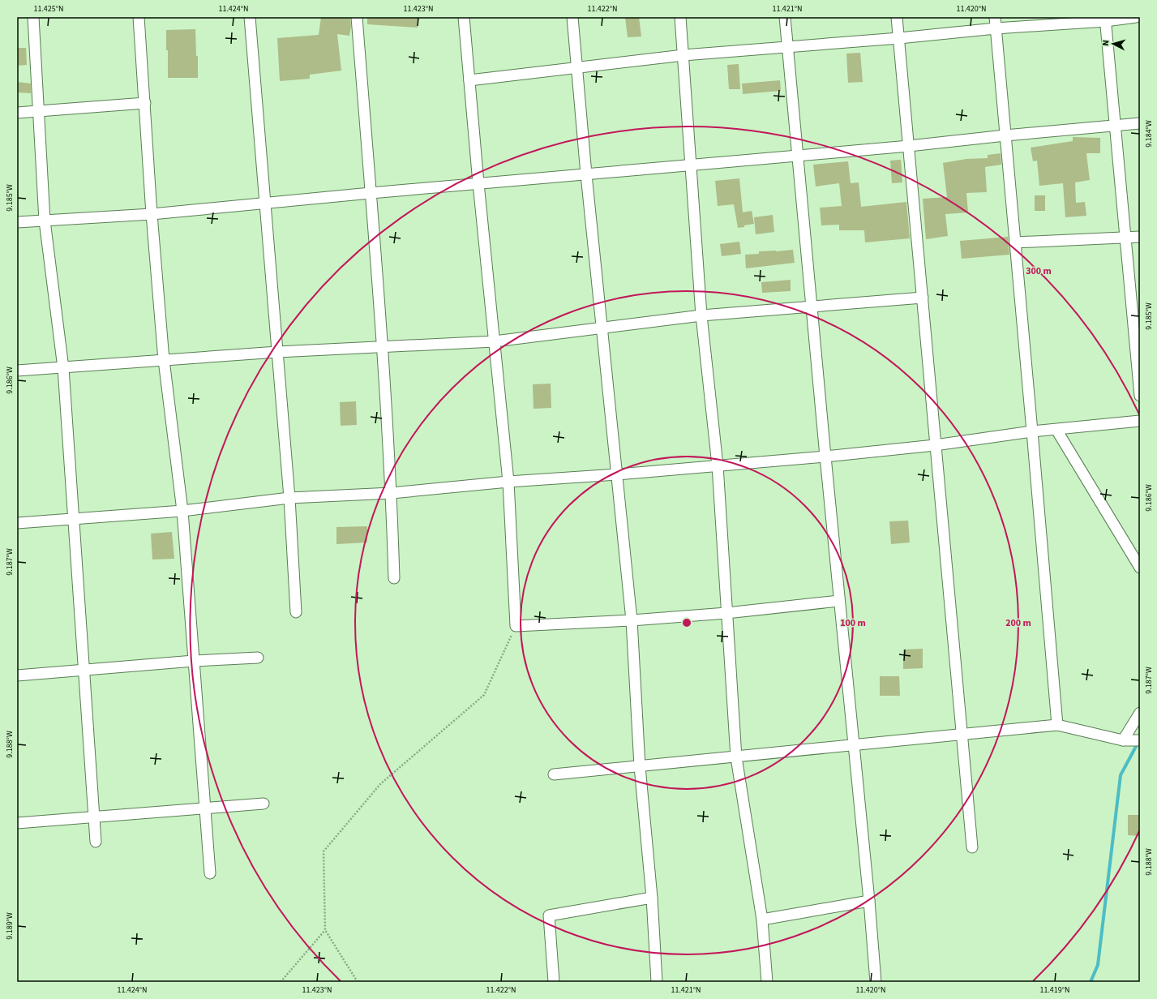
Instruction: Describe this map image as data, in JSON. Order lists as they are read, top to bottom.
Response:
{
  "north": "left",
  "coordinates": [
    "11.425°N",
    "11.424°N",
    "11.423°N",
    "11.422°N",
    "11.421°N",
    "11.420°N",
    "9.184°W",
    "9.185°W",
    "9.186°W",
    "9.187°W",
    "9.188°W",
    "9.189°W",
    "11.419°N"
  ],
  "rings": ["300 m", "100 m", "200 m"]
}
